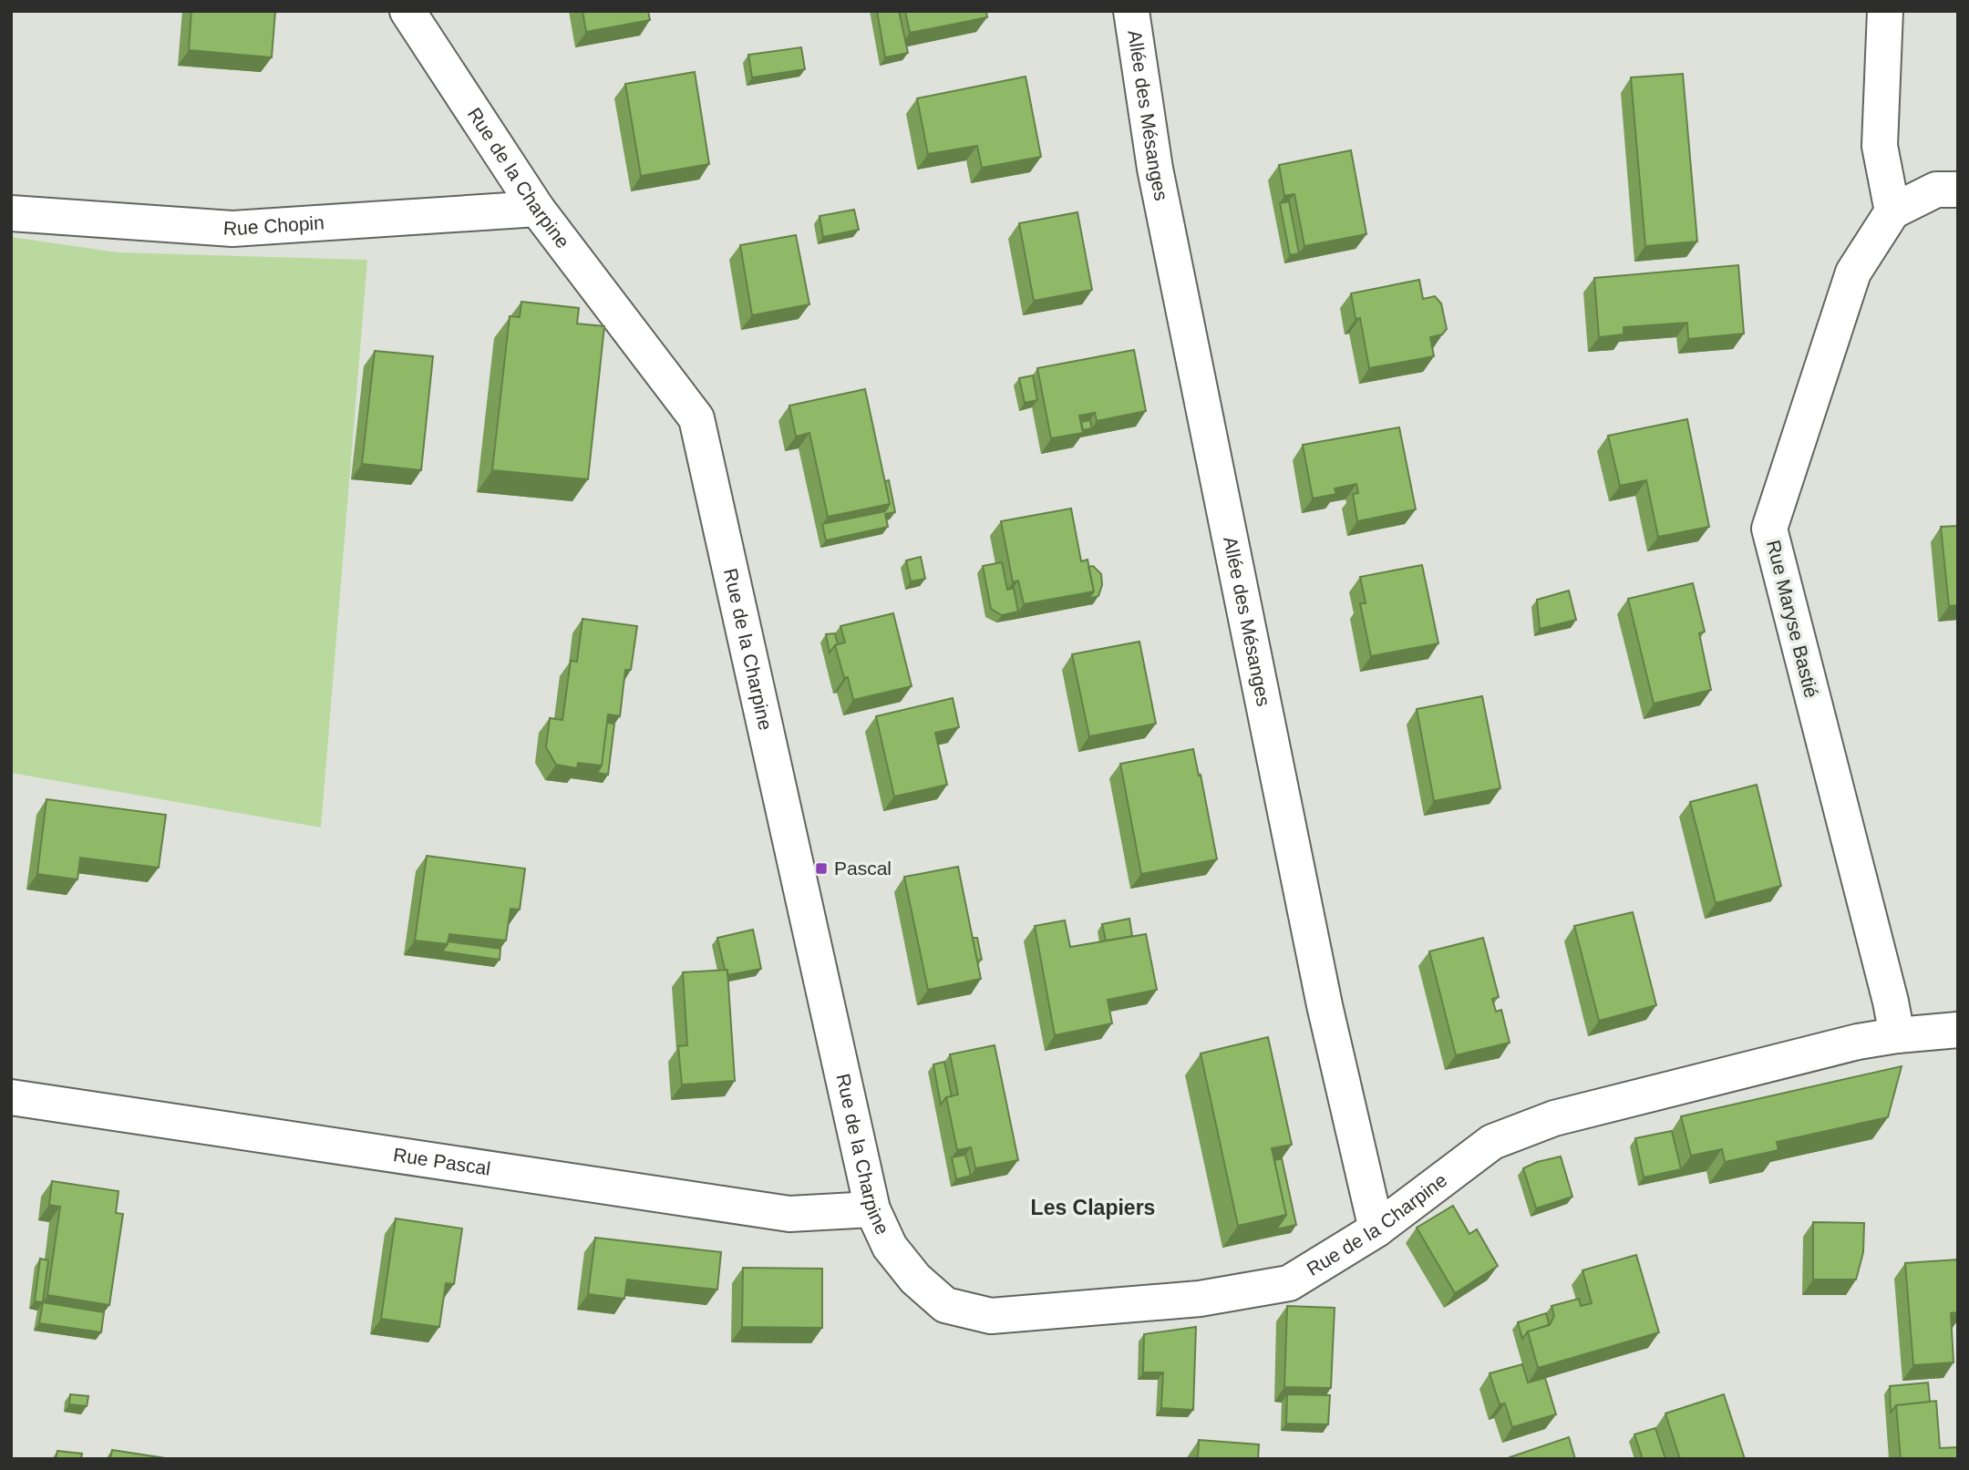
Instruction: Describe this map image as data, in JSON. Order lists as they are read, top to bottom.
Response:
{
  "streets": {
    "street": [
      "Allée des Mésanges",
      "Rue de la Charpine",
      "Rue Chopin",
      "Rue Maryse Bastié",
      "Rue Pascal"
    ]
  },
  "crossings": [
    ["Allée des Mésanges", "Rue de la Charpine"],
    ["Rue de la Charpine", "Rue Chopin"],
    ["Rue de la Charpine", "Rue Maryse Bastié"],
    ["Rue de la Charpine", "Rue Pascal"]
  ],
  "districts": ["Les Clapiers"],
  "places": {
    "transit": ["Pascal"]
  }
}
